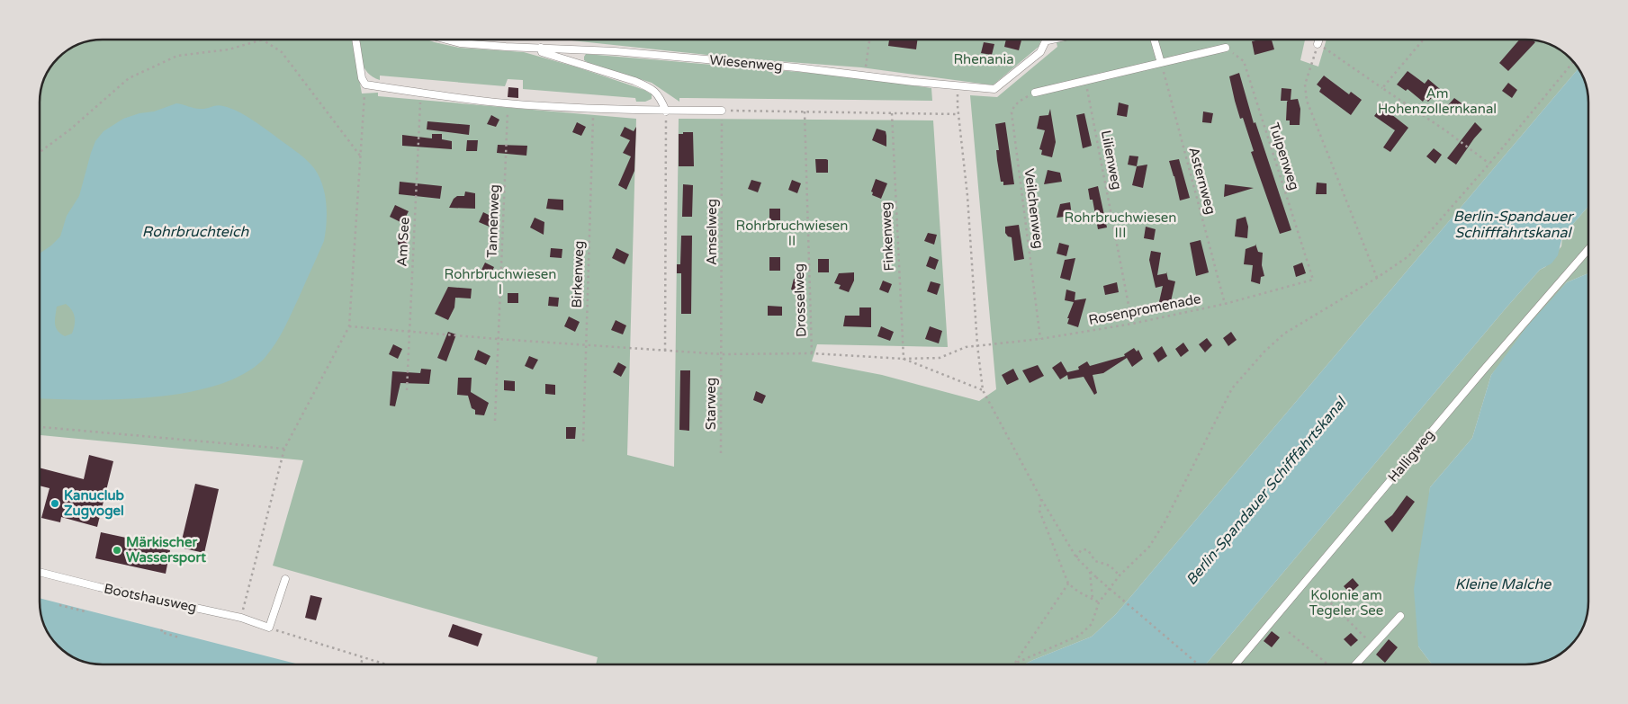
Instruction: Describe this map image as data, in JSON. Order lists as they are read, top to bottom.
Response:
{
  "streets": {
    "lane": ["Wiesenweg", "Halligweg", "Bootshausweg"],
    "path": [
      "Tulpenweg",
      "Lilienweg",
      "Asternweg",
      "Veilchenweg",
      "Tannenweg",
      "Amselweg",
      "Finkenweg",
      "Am See",
      "Birkenweg",
      "Drosselweg",
      "Rosenpromenade",
      "Starweg"
    ]
  },
  "crossings": [
    ["Tulpenweg", "Rosenpromenade"],
    ["Lilienweg", "Rosenpromenade"],
    ["Asternweg", "Rosenpromenade"],
    ["Veilchenweg", "Rosenpromenade"],
    ["Amselweg", "Starweg"],
    ["Finkenweg", "Rosenpromenade"]
  ],
  "water": ["Berlin-Spandauer Schifffahrtskanal", "Rohrbruchteich", "Kleine Malche"],
  "parks": [
    "Rhenania",
    "Am Hohenzollernkanal",
    "Rohrbruchwiesen III",
    "Rohrbruchwiesen II",
    "Rohrbruchwiesen I",
    "Kolonie am Tegeler See"
  ],
  "places": ["Kanuclub Zugvogel", "Märkischer Wassersport"]
}
